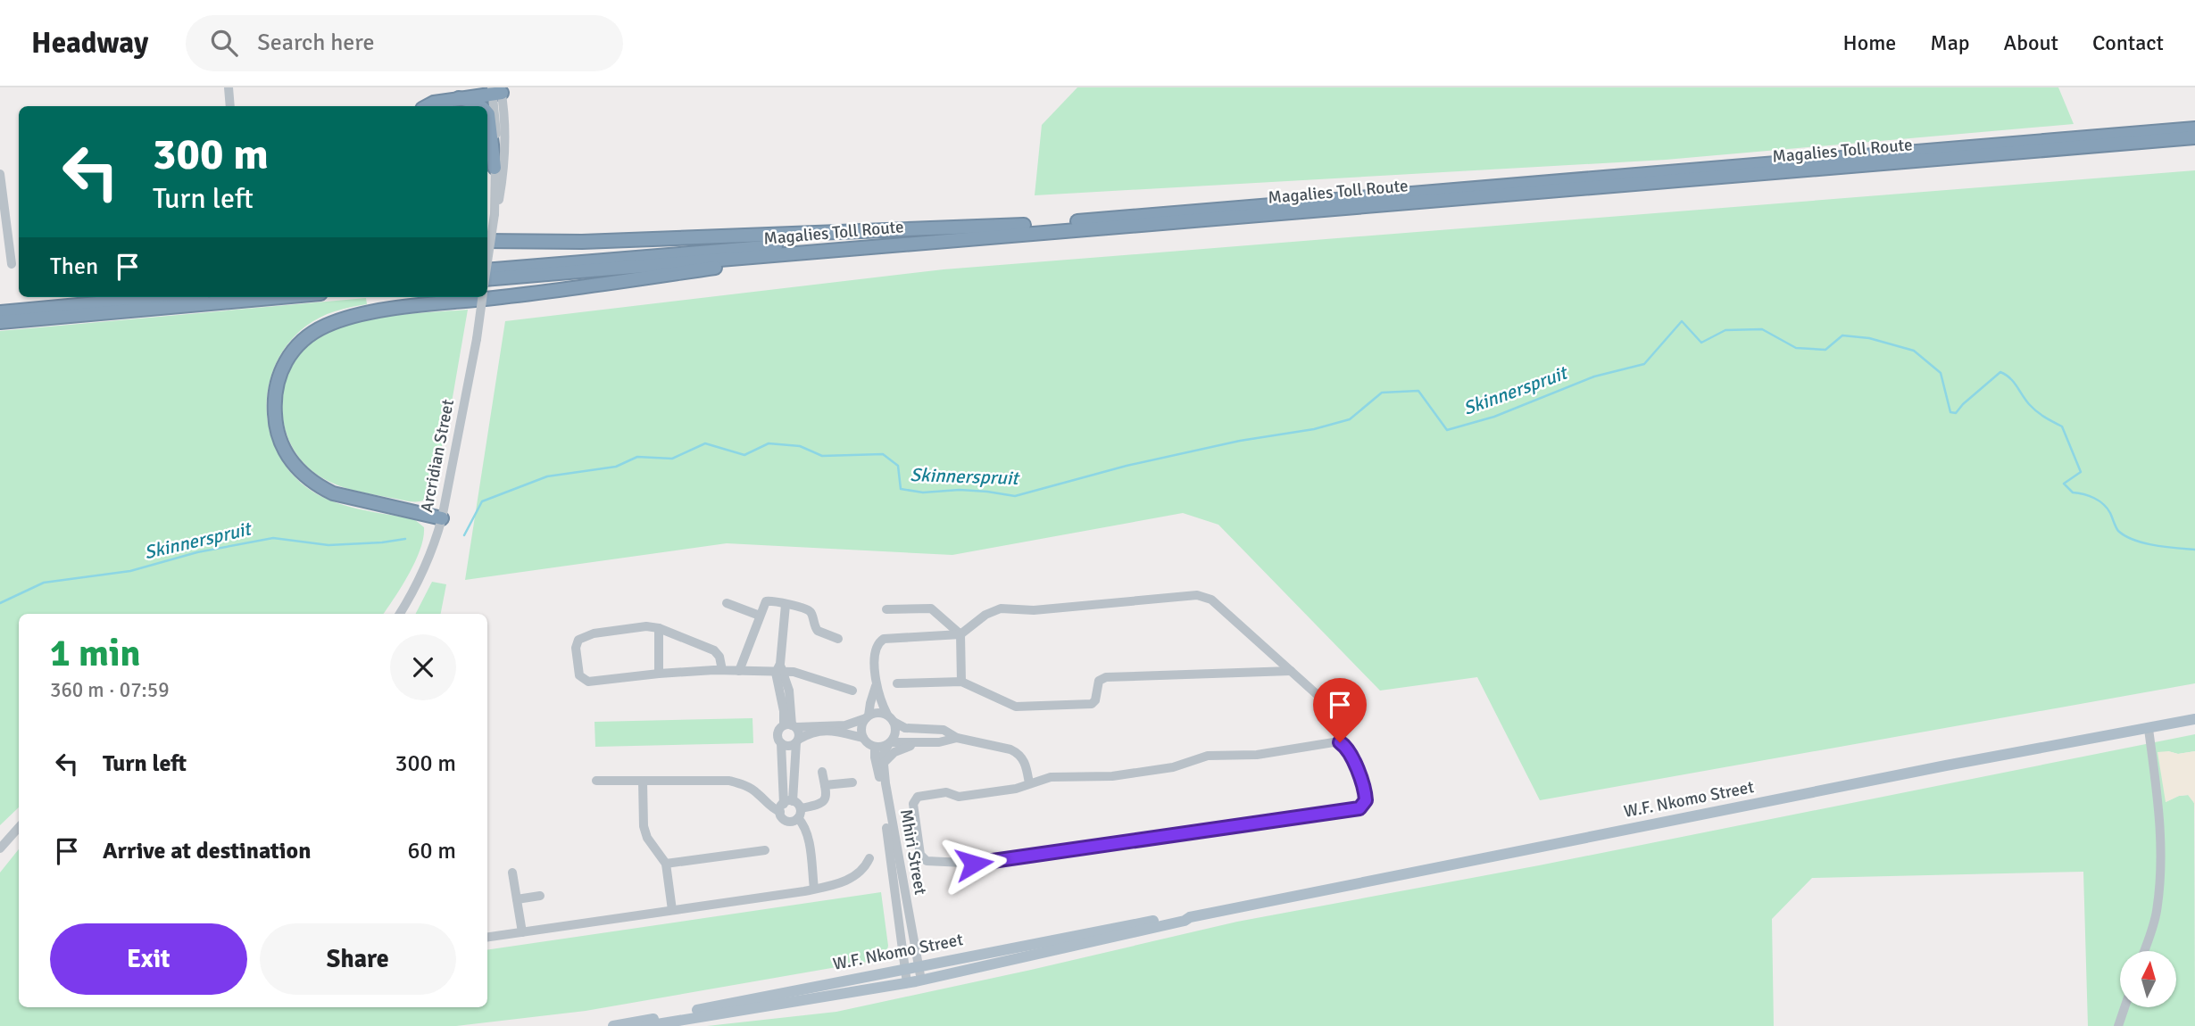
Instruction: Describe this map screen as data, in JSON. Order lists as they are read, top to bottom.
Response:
{
  "streets": {
    "highway": ["Magalies Toll Route"],
    "main road": ["W.F. Nkomo Street"],
    "street": ["Arcridian Street", "Mhiri Street"]
  },
  "crossings": [
    ["W.F. Nkomo Street", "Mhiri Street"]
  ],
  "water": ["Skinnerspruit"],
  "north": "top",
  "page": {
    "header": "Headway",
    "search": "Search here",
    "nav": [
      "Home",
      "Map",
      "About",
      "Contact"
    ],
    "turn": ["300 m", "Turn left"],
    "then": "Then",
    "heading": ["1 min", "360 m · 07:59"],
    "list": [
      {
        "name": "Turn left",
        "value": "300 m"
      },
      {
        "name": "Arrive at destination",
        "value": "60 m"
      }
    ],
    "buttons": ["Exit", "Share"]
  }
}
